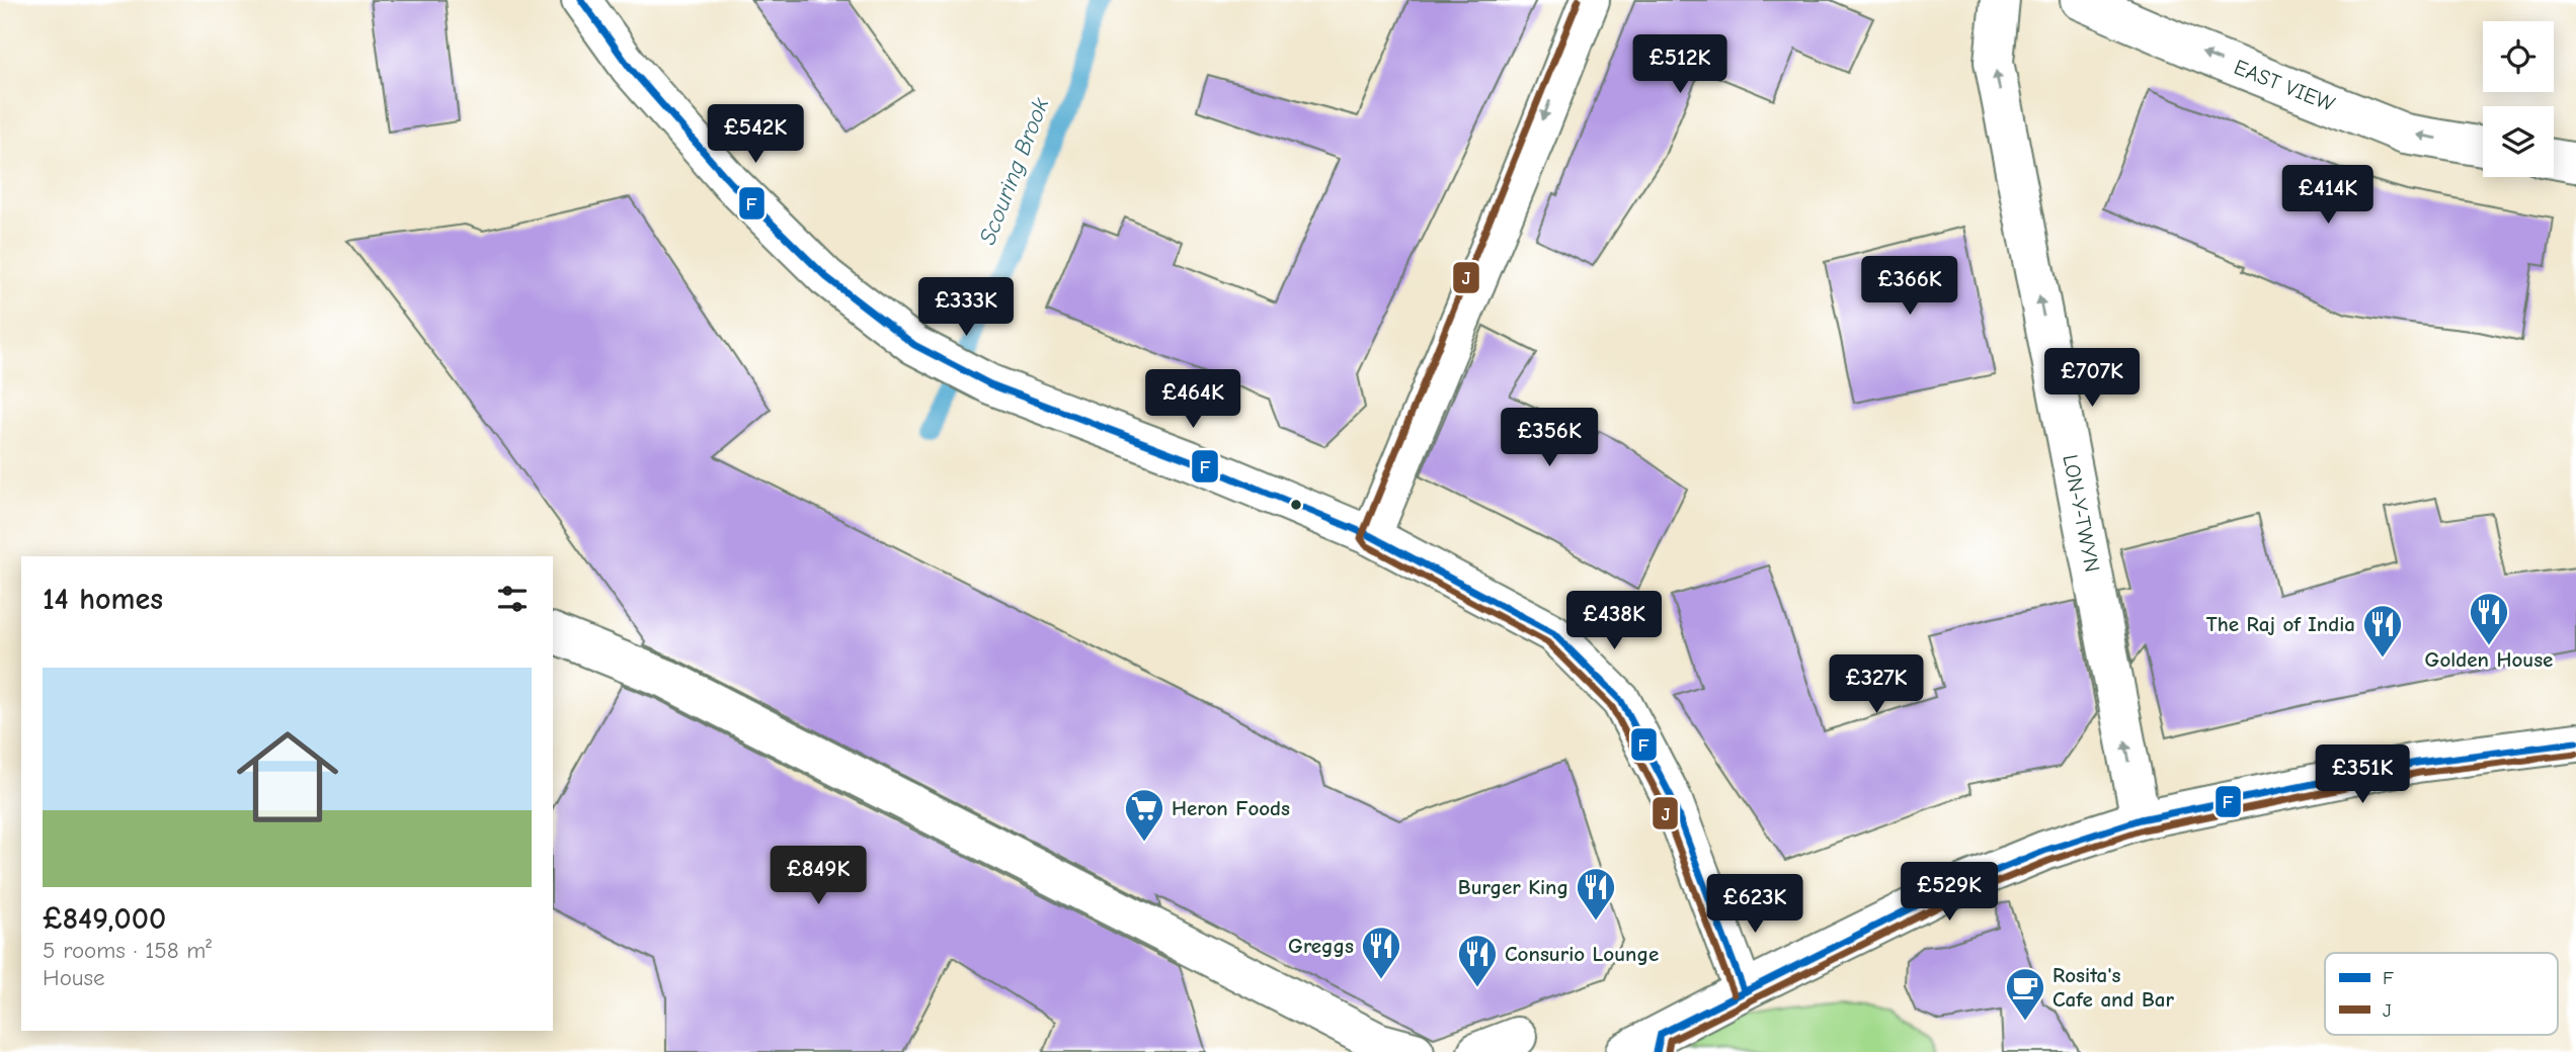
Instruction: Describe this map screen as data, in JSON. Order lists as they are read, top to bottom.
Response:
{
  "streets": {
    "street": ["EAST VIEW", "LON-Y-TWYN"]
  },
  "one_way": ["EAST VIEW", "LON-Y-TWYN"],
  "water": ["Scouring Brook"],
  "places": {
    "restaurant": [
      "Golden House",
      "The Raj of India",
      "Burger King",
      "Greggs",
      "Consurio Lounge"
    ],
    "supermarket": ["Heron Foods"],
    "cafe": ["Rosita's Cafe and Bar"]
  },
  "lines": ["transit line F", "transit line J"],
  "legend": ["F", "J"],
  "page": {
    "price": [
      "£512K",
      "£542K",
      "£414K",
      "£366K",
      "£333K",
      "£707K",
      "£464K",
      "£356K",
      "£438K",
      "£327K",
      "£351K",
      "£849K",
      "£529K",
      "£623K"
    ],
    "heading": "14 homes",
    "list": [
      {
        "name": "£849,000",
        "note": "5 rooms · 158 m² · House"
      }
    ]
  }
}
